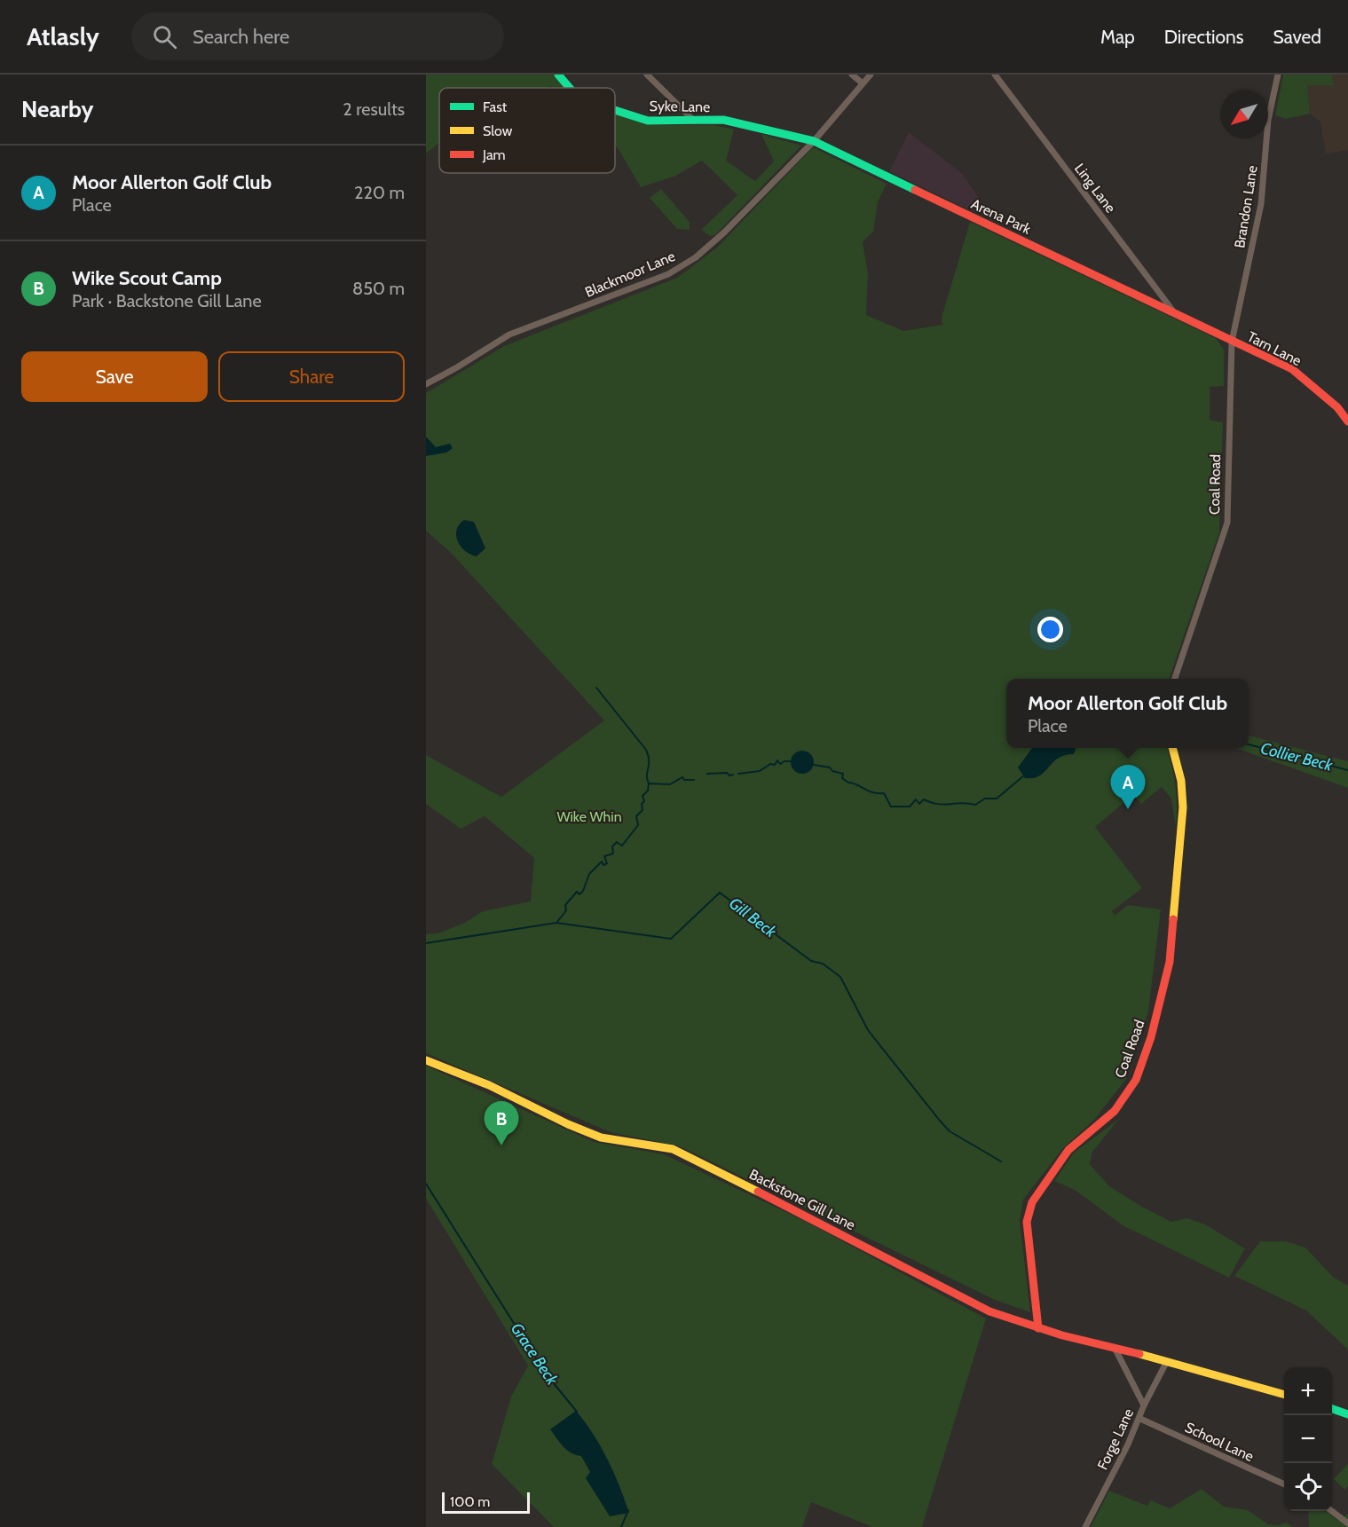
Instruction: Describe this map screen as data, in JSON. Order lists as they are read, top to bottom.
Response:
{
  "streets": {
    "street": [
      "Syke Lane",
      "Ling Lane",
      "Brandon Lane",
      "Arena Park",
      "Blackmoor Lane",
      "Tarn Lane",
      "Coal Road",
      "Backstone Gill Lane",
      "Forge Lane",
      "School Lane"
    ]
  },
  "crossings": [
    ["Syke Lane", "Arena Park"],
    ["Syke Lane", "Blackmoor Lane"],
    ["Ling Lane", "Arena Park"],
    ["Ling Lane", "Tarn Lane"],
    ["Brandon Lane", "Tarn Lane"],
    ["Brandon Lane", "Coal Road"],
    ["Arena Park", "Blackmoor Lane"],
    ["Arena Park", "Tarn Lane"],
    ["Tarn Lane", "Coal Road"],
    ["Coal Road", "Backstone Gill Lane"],
    ["Backstone Gill Lane", "Forge Lane"],
    ["Forge Lane", "School Lane"]
  ],
  "water": ["Collier Beck", "Gill Beck", "Grace Beck"],
  "parks": ["Wike Whin"],
  "legend": ["Fast", "Slow", "Jam"],
  "scale_bar": "100 m",
  "north": "bottom left",
  "page": {
    "header": "Atlasly",
    "search": "Search here",
    "nav": ["Map", "Directions", "Saved"],
    "heading": ["Nearby", "2 results"],
    "list": [
      {
        "mark": "A",
        "name": "Moor Allerton Golf Club",
        "note": "Place",
        "value": "220 m"
      },
      {
        "mark": "B",
        "name": "Wike Scout Camp",
        "note": "Park · Backstone Gill Lane",
        "value": "850 m"
      }
    ],
    "buttons": ["Save", "Share"],
    "popup": ["Moor Allerton Golf Club", "Place"],
    "pins": ["A", "B"],
    "map_buttons": ["+", "−"],
    "scale": "100 m"
  }
}
